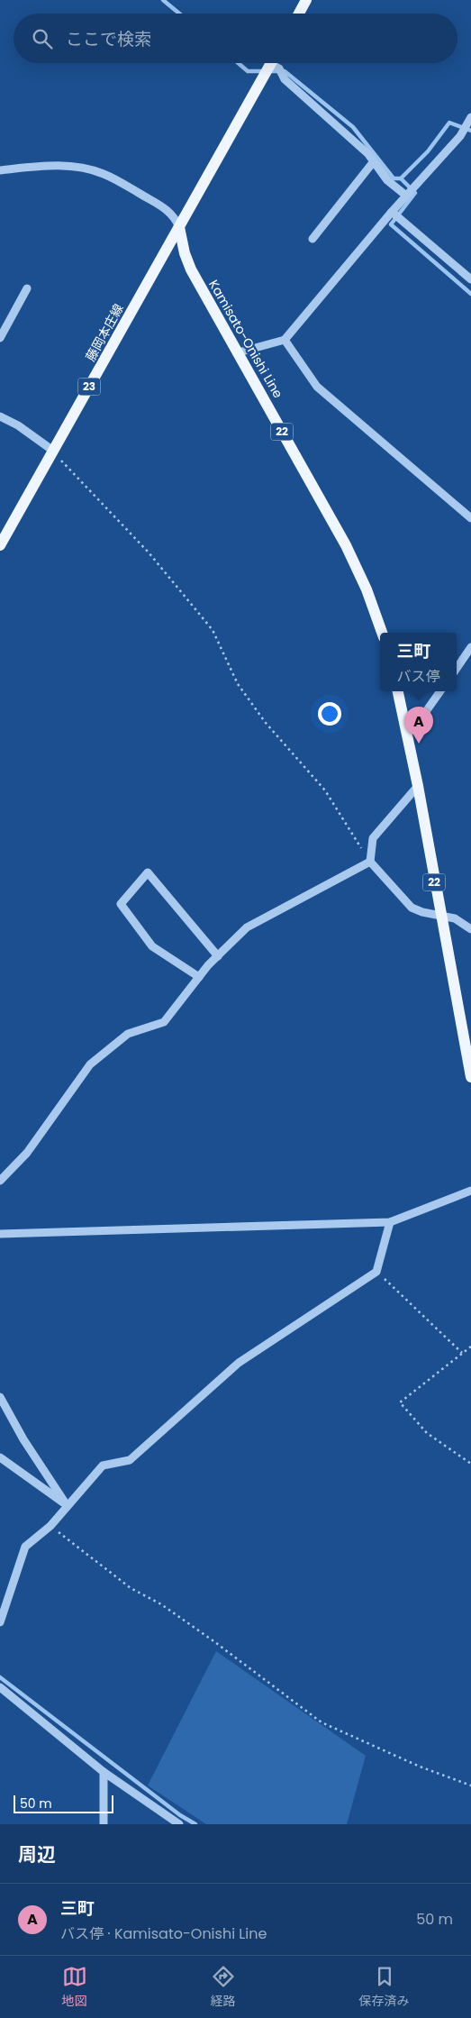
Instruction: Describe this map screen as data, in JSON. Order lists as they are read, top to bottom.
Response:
{
  "streets": {
    "main road": [
      "藤岡本庄線",
      "Kamisato-Onishi Line",
      "23",
      "22"
    ]
  },
  "crossings": [
    ["藤岡本庄線", "Kamisato-Onishi Line"]
  ],
  "scale_bar": "50 m",
  "page": {
    "search": "ここで検索",
    "popup": ["三町", "バス停"],
    "pins": "A",
    "scale": "50 m",
    "heading": "周辺",
    "list": [
      {
        "mark": "A",
        "name": "三町",
        "note": "バス停 · Kamisato-Onishi Line",
        "value": "50 m"
      }
    ],
    "nav": ["地図", "経路", "保存済み"]
  }
}
